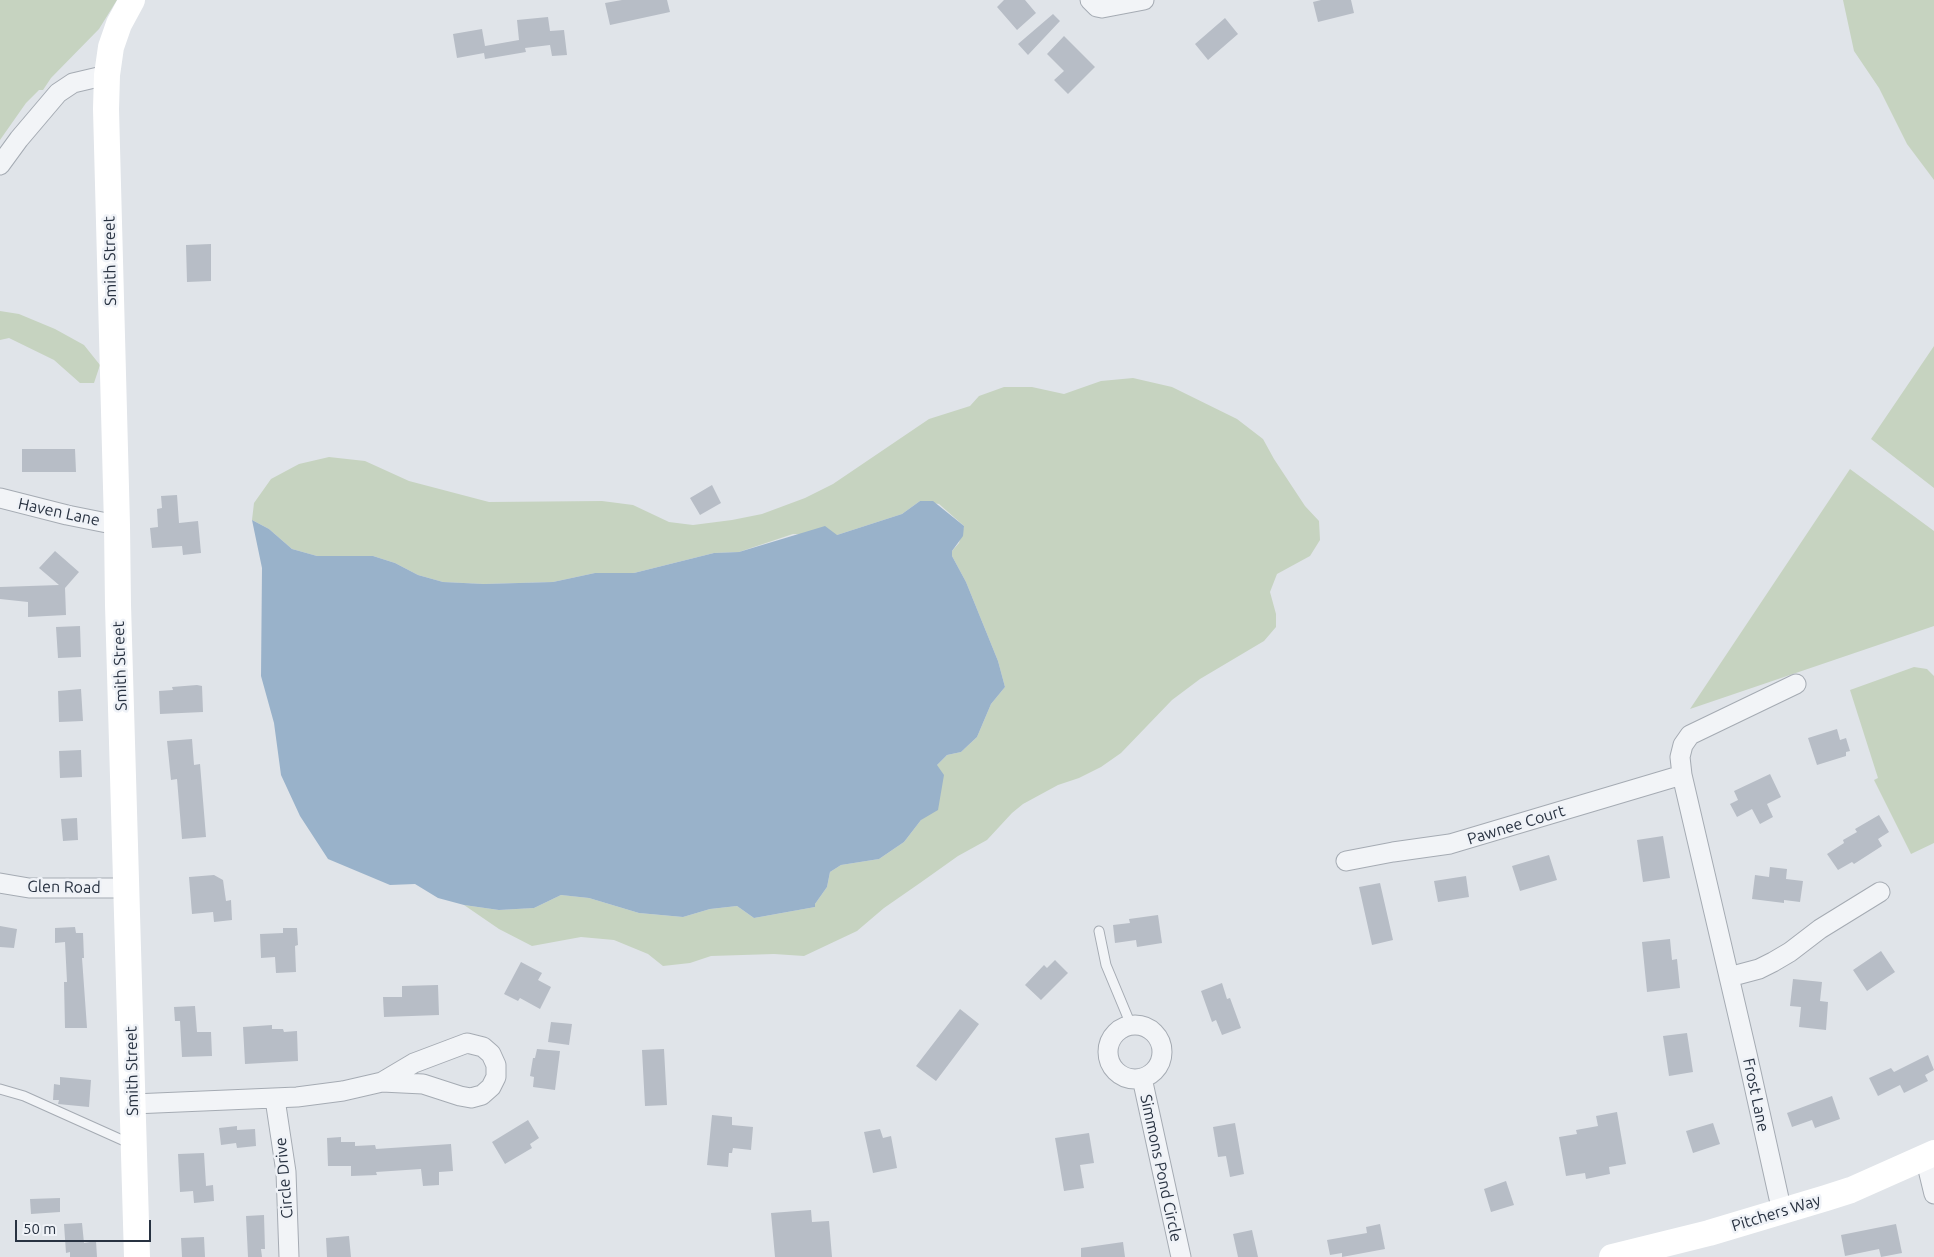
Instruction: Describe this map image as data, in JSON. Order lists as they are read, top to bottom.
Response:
{
  "streets": {
    "main road": ["Smith Street", "Pitchers Way"],
    "street": [
      "Haven Lane",
      "Pawnee Court",
      "Glen Road",
      "Frost Lane",
      "Simmons Pond Circle",
      "Circle Drive"
    ]
  },
  "crossings": [
    ["Smith Street", "Haven Lane"],
    ["Smith Street", "Glen Road"],
    ["Pawnee Court", "Frost Lane"],
    ["Frost Lane", "Pitchers Way"]
  ],
  "scale_bar": "50 m"
}
